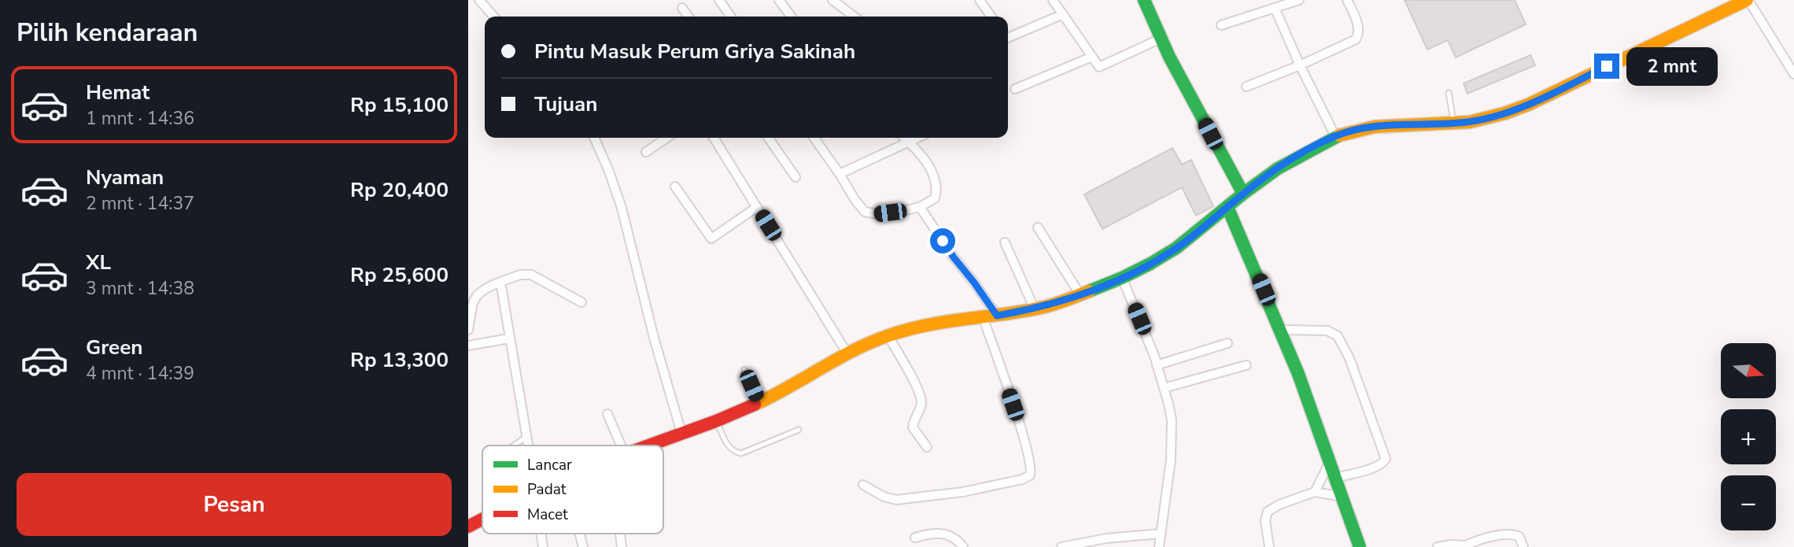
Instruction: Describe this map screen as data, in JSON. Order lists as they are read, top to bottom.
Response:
{
  "legend": ["Lancar", "Padat", "Macet"],
  "north": "right",
  "page": {
    "heading": "Pilih kendaraan",
    "banner": ["Pintu Masuk Perum Griya Sakinah", "Tujuan"],
    "bubble": "2 mnt",
    "list": [
      {
        "name": "Hemat",
        "note": "1 mnt · 14:36",
        "value": "Rp 15,100"
      },
      {
        "name": "Nyaman",
        "note": "2 mnt · 14:37",
        "value": "Rp 20,400"
      },
      {
        "name": "XL",
        "note": "3 mnt · 14:38",
        "value": "Rp 25,600"
      },
      {
        "name": "Green",
        "note": "4 mnt · 14:39",
        "value": "Rp 13,300"
      }
    ],
    "map_buttons": ["+", "−"],
    "buttons": "Pesan"
  }
}
